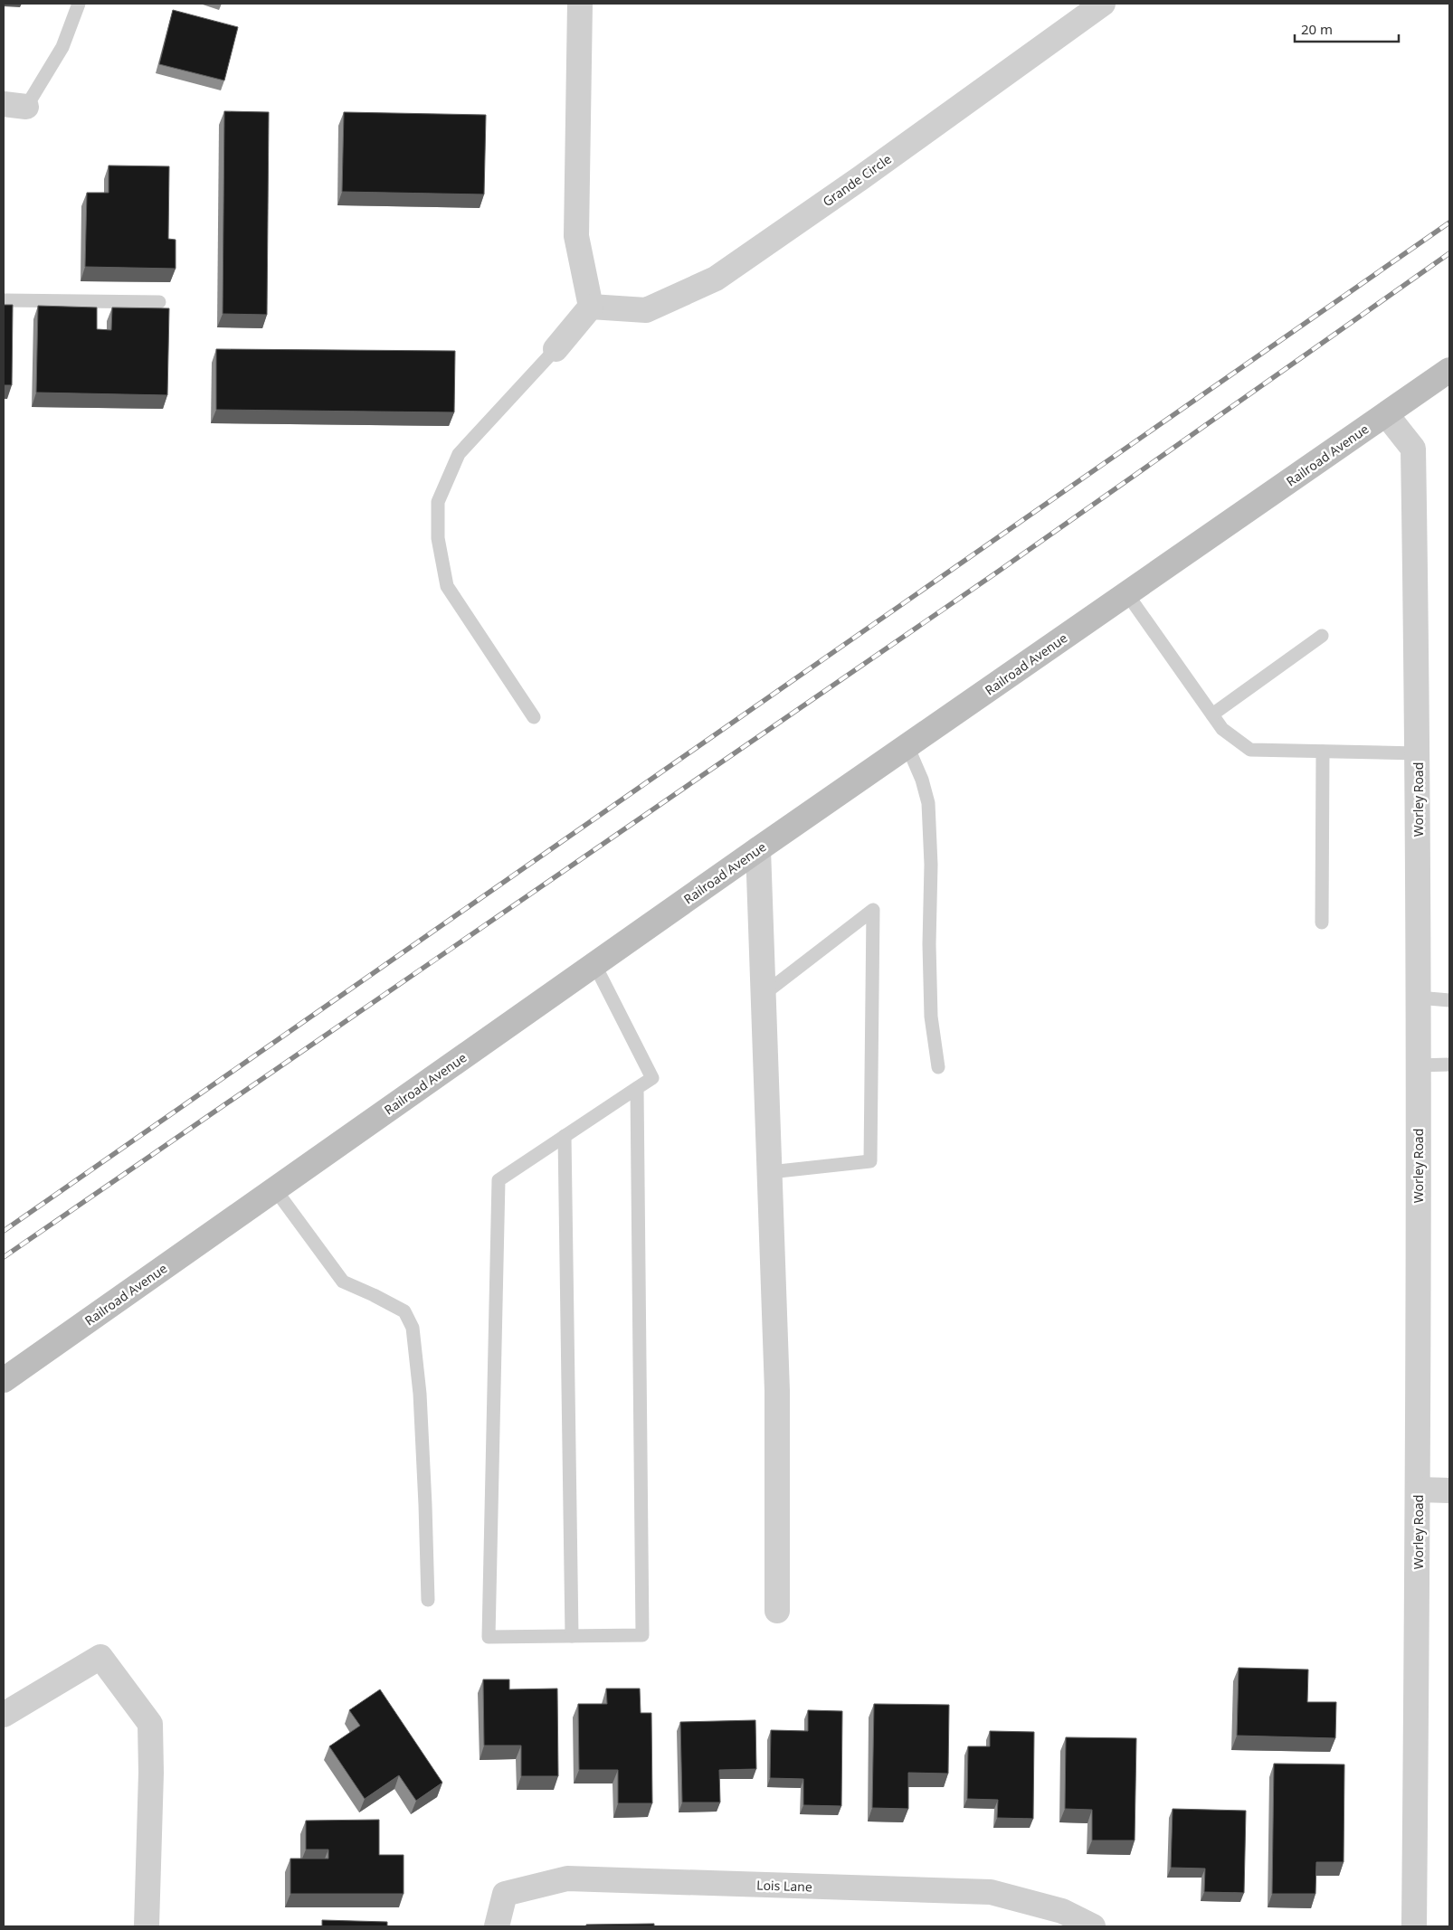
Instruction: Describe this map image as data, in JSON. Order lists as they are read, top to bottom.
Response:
{
  "streets": {
    "main road": ["Railroad Avenue"],
    "street": ["Grande Circle", "Worley Road", "Lois Lane"]
  },
  "crossings": [
    ["Railroad Avenue", "Worley Road"]
  ],
  "scale_bar": "20 m"
}
